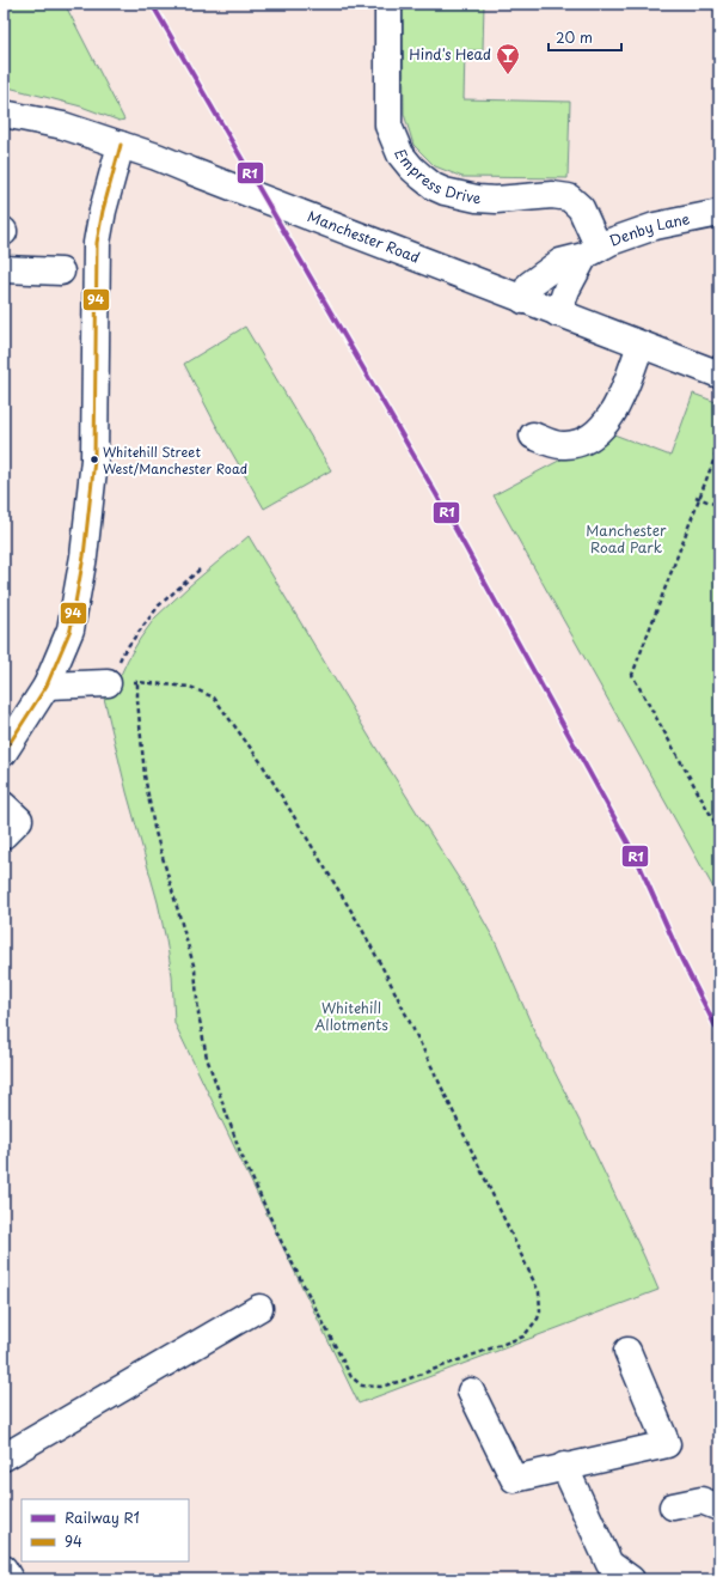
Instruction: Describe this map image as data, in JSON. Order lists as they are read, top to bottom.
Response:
{
  "streets": {
    "street": ["Empress Drive", "Denby Lane", "Manchester Road"]
  },
  "crossings": [
    ["Empress Drive", "Denby Lane"],
    ["Denby Lane", "Manchester Road"]
  ],
  "parks": ["Manchester Road Park", "Whitehill Allotments"],
  "places": {
    "bar": ["Hind's Head"],
    "other": ["Whitehill Street West/Manchester Road"]
  },
  "lines": ["rail line R1", "transit line 94"],
  "legend": ["Railway R1", "94"],
  "scale_bar": "20 m"
}
